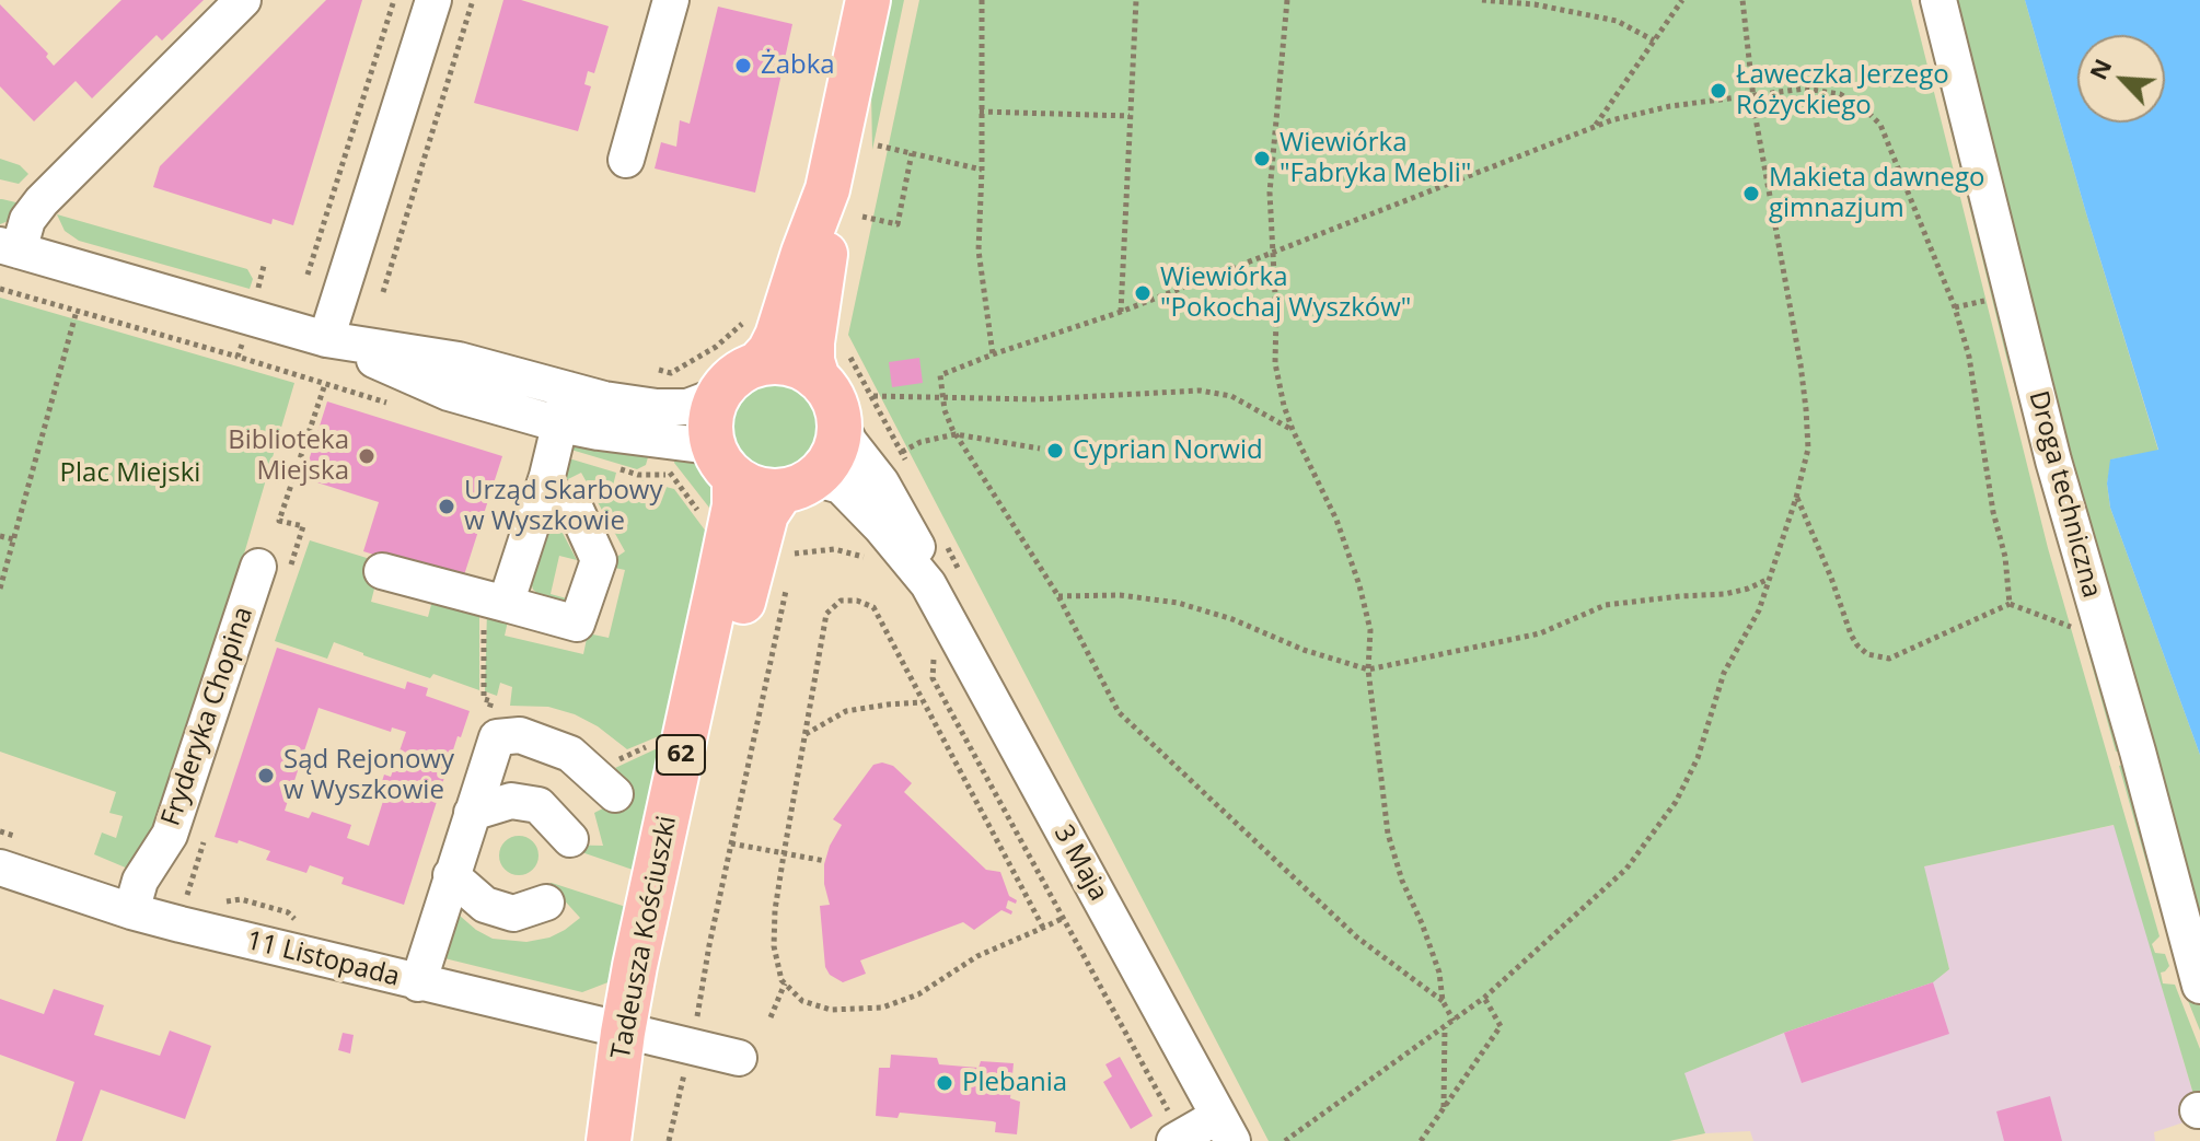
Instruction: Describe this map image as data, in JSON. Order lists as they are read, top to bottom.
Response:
{
  "streets": {
    "main road": ["62", "Tadeusza Kościuszki"],
    "street": [
      "Droga techniczna",
      "Fryderyka Chopina",
      "3 Maja",
      "11 Listopada"
    ]
  },
  "crossings": [
    ["Fryderyka Chopina", "11 Listopada"],
    ["3 Maja", "Tadeusza Kościuszki"],
    ["Tadeusza Kościuszki", "11 Listopada"]
  ],
  "parks": ["Plac Miejski"],
  "places": [
    "Żabka",
    "Ławeczka Jerzego Różyckiego",
    "Wiewiórka \"Fabryka Mebli\"",
    "Makieta dawnego gimnazjum",
    "Wiewiórka \"Pokochaj Wyszków\"",
    "Cyprian Norwid",
    "Biblioteka Miejska",
    "Urząd Skarbowy w Wyszkowie",
    "Sąd Rejonowy w Wyszkowie",
    "Plebania"
  ],
  "north": "top left"
}
